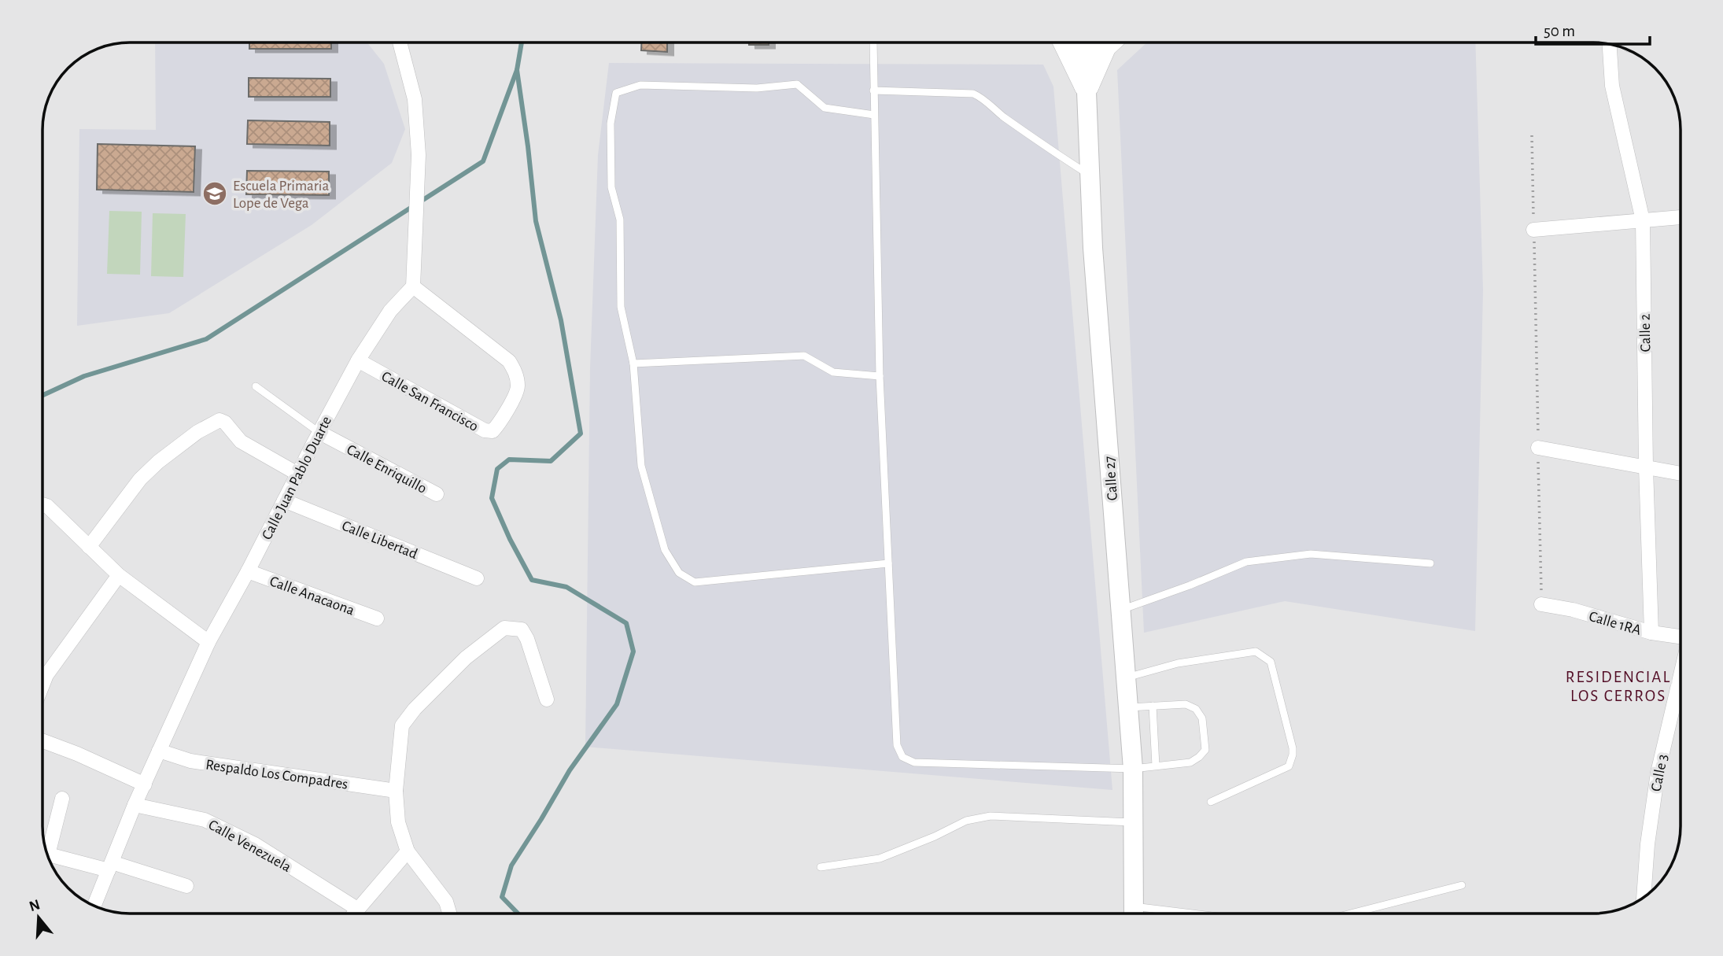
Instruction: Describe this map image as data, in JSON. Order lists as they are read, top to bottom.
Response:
{
  "streets": {
    "street": [
      "Calle 2",
      "Calle San Francisco",
      "Calle Enriquillo",
      "Calle Juan Pablo Duarte",
      "Calle 27",
      "Calle Libertad",
      "Calle Anacaona",
      "Calle 1RA",
      "Calle 3",
      "Respaldo Los Compadres",
      "Calle Venezuela"
    ]
  },
  "crossings": [
    ["Calle 2", "Calle 1RA"],
    ["Calle San Francisco", "Calle Juan Pablo Duarte"],
    ["Calle Enriquillo", "Calle Juan Pablo Duarte"],
    ["Calle Juan Pablo Duarte", "Calle Libertad"],
    ["Calle Juan Pablo Duarte", "Calle Anacaona"],
    ["Calle Juan Pablo Duarte", "Respaldo Los Compadres"],
    ["Calle Juan Pablo Duarte", "Calle Venezuela"]
  ],
  "districts": ["RESIDENCIAL LOS CERROS"],
  "places": {
    "school or university": ["Escuela Primaria Lope de Vega"]
  },
  "scale_bar": "50 m",
  "north": "top"
}
